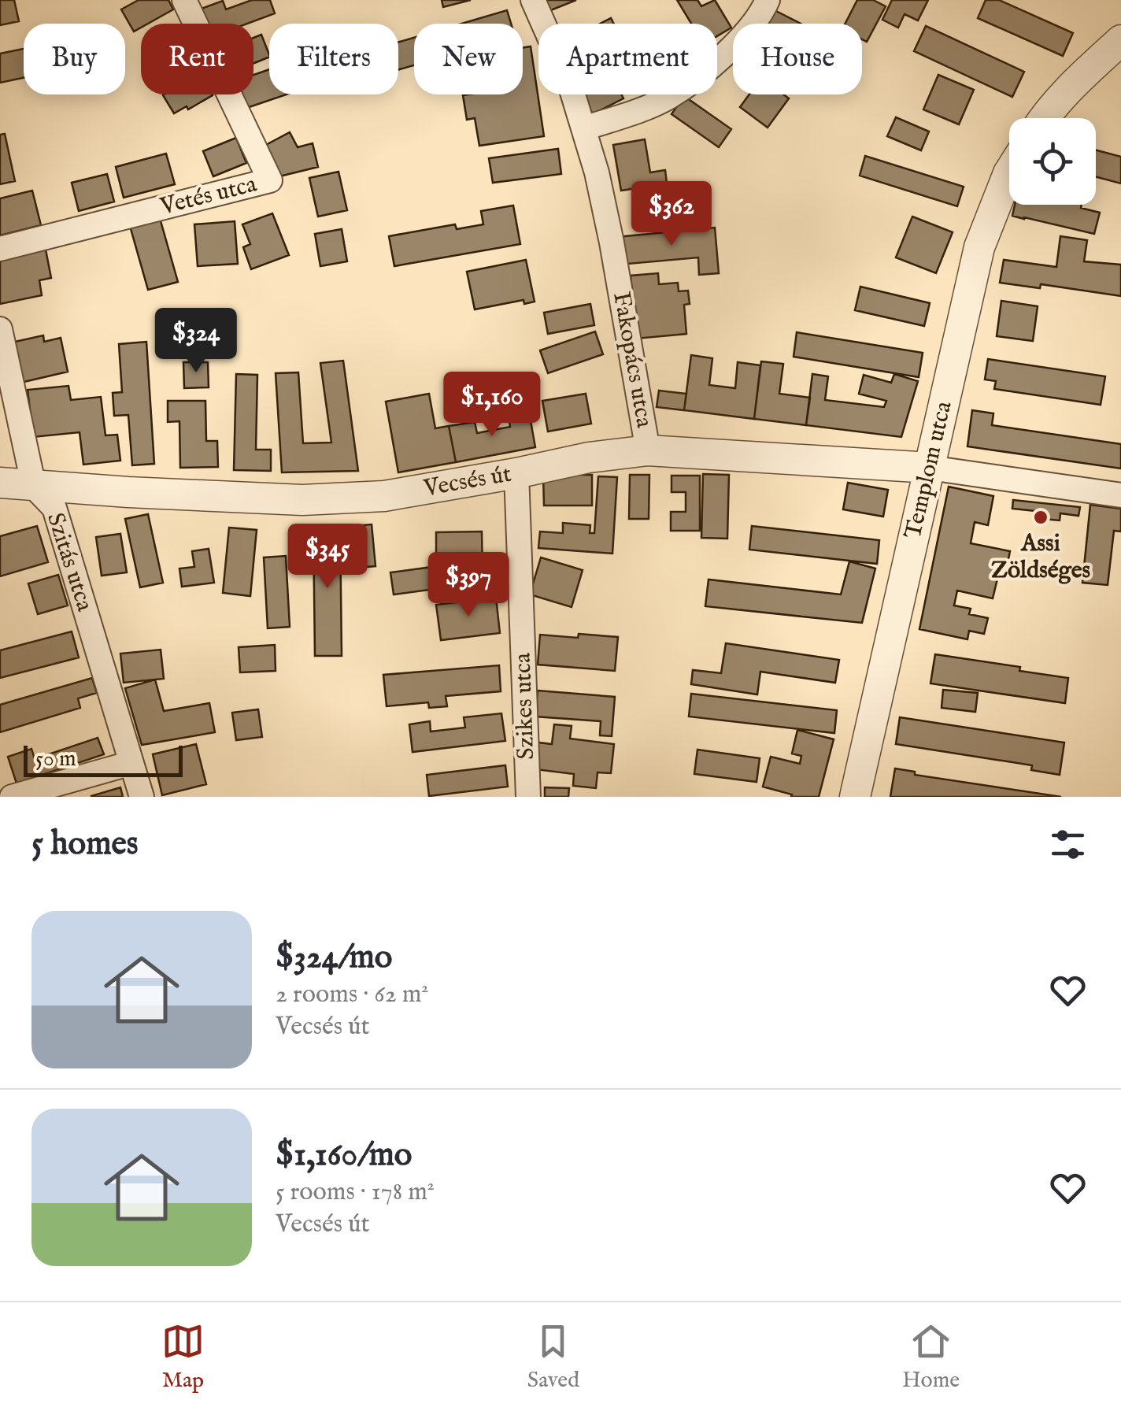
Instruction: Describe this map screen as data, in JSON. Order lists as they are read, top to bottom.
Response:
{
  "streets": {
    "street": [
      "Vetés utca",
      "Fakopács utca",
      "Templom utca",
      "Vecsés út",
      "Szitás utca",
      "Szikes utca"
    ]
  },
  "crossings": [
    ["Fakopács utca", "Vecsés út"],
    ["Templom utca", "Vecsés út"],
    ["Vecsés út", "Szitás utca"],
    ["Vecsés út", "Szikes utca"]
  ],
  "places": ["Assi Zöldséges"],
  "scale_bar": "50 m",
  "page": {
    "chip": [
      "Buy",
      "Rent",
      "Filters",
      "New",
      "Apartment",
      "House"
    ],
    "price": [
      "$362",
      "$324",
      "$1,160",
      "$345",
      "$397"
    ],
    "scale": "50 m",
    "heading": "5 homes",
    "list": [
      {
        "name": "$324/mo",
        "note": "2 rooms · 62 m² · Vecsés út"
      },
      {
        "name": "$1,160/mo",
        "note": "5 rooms · 178 m² · Vecsés út"
      }
    ],
    "tabs": ["Map", "Saved", "Home"]
  }
}
